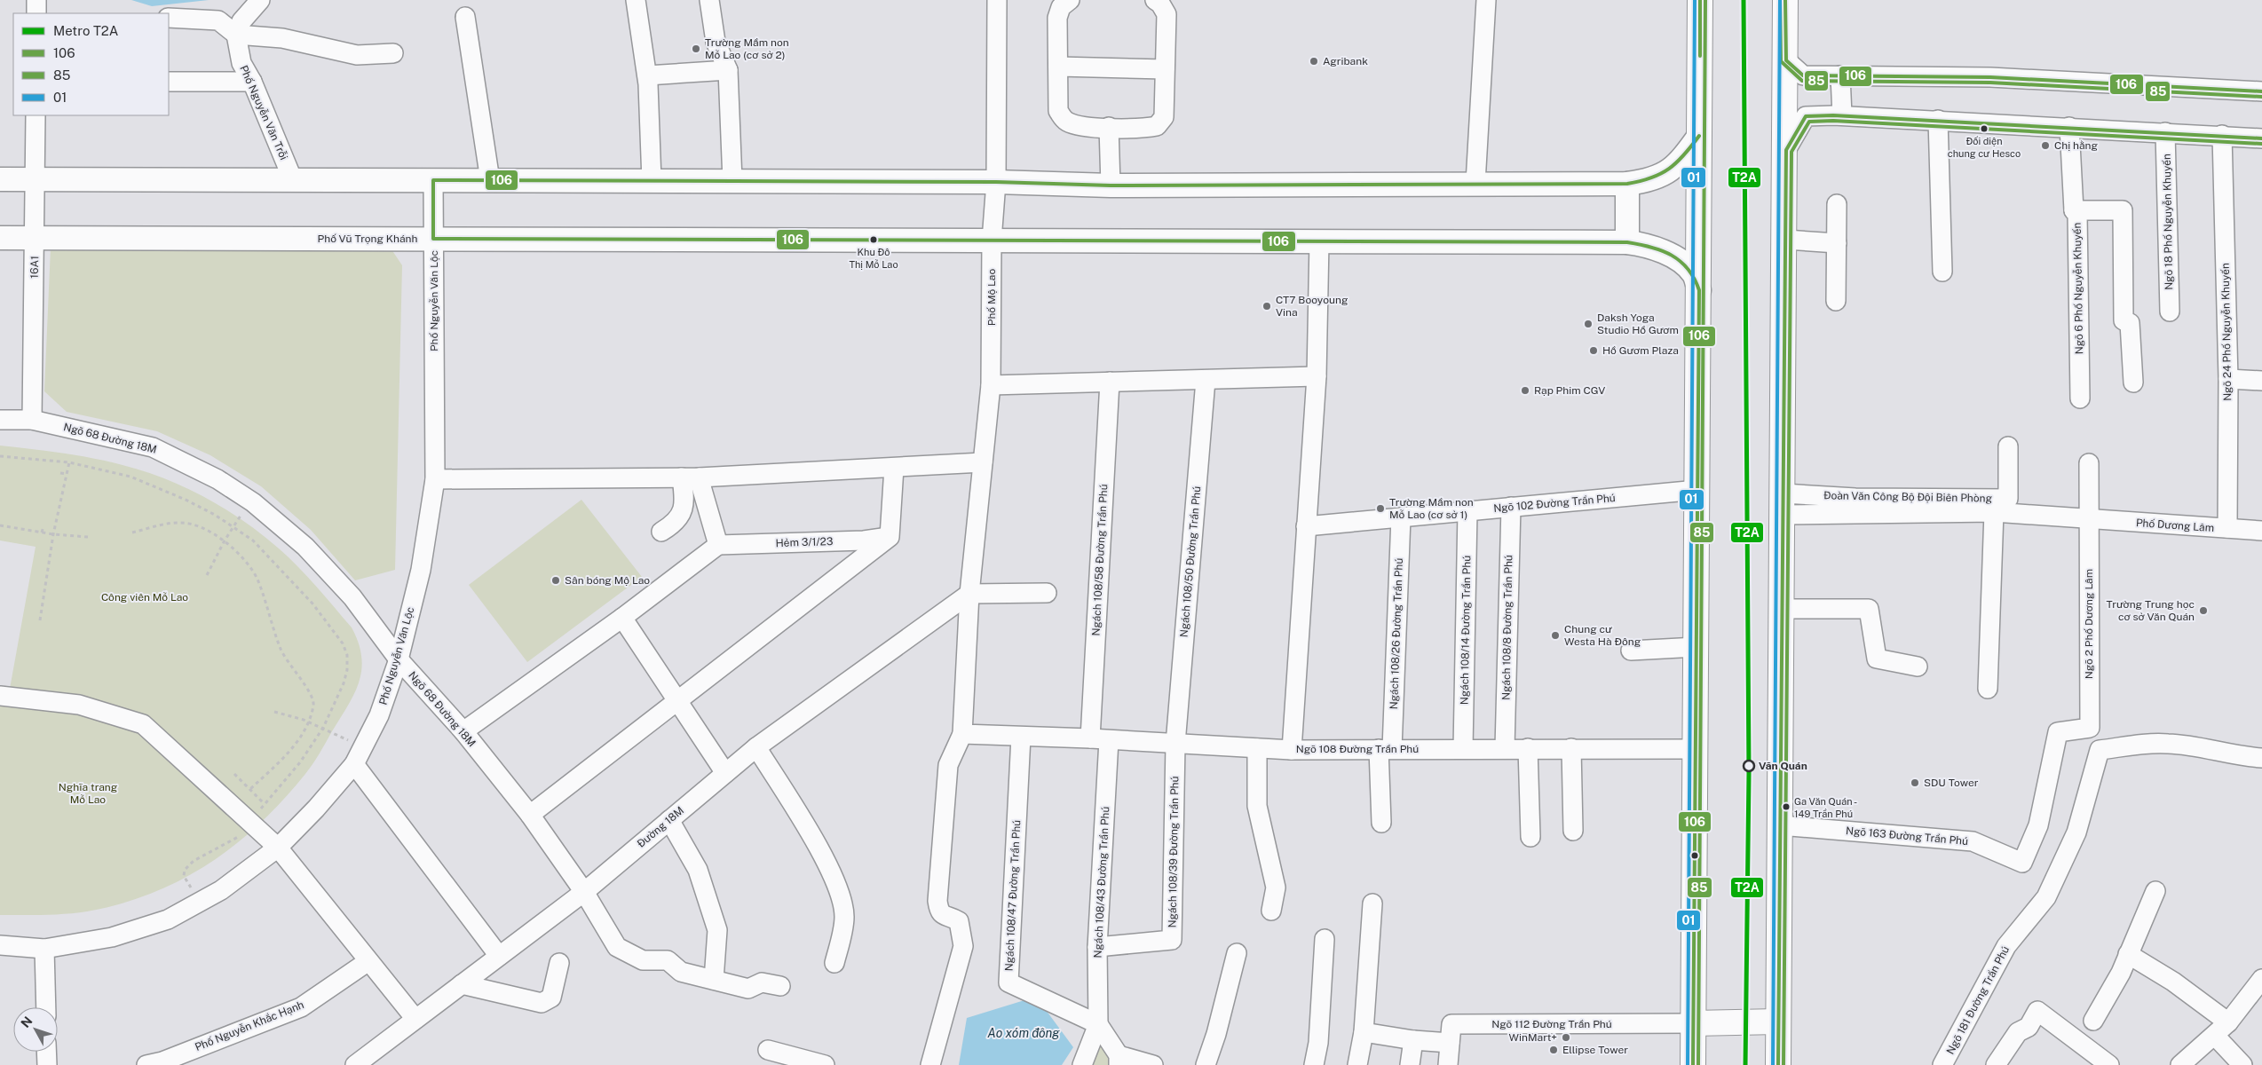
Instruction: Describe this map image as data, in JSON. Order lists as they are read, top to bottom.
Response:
{
  "streets": {
    "main road": ["Phố Vũ Trọng Khánh"],
    "street": [
      "Phố Nguyễn Văn Trỗi",
      "Ngõ 18 Phố Nguyễn Khuyến",
      "16A1",
      "Ngõ 6 Phố Nguyễn Khuyến",
      "Phố Mộ Lao",
      "Phố Nguyễn Văn Lộc",
      "Ngõ 24 Phố Nguyễn Khuyến",
      "Ngõ 68 Đường 18M",
      "Đoàn Văn Công Bộ Đội Biên Phòng",
      "Ngõ 102 Đường Trần Phú",
      "Phố Dương Lâm",
      "Hẻm 3/1/23",
      "Ngách 108/58 Đường Trần Phú",
      "Ngách 108/50 Đường Trần Phú",
      "Ngõ 2 Phố Dương Lâm",
      "Ngách 108/8 Đường Trần Phú",
      "Ngách 108/14 Đường Trần Phú",
      "Ngách 108/26 Đường Trần Phú",
      "Ngõ 108 Đường Trần Phú",
      "Đường 18M",
      "Ngõ 163 Đường Trần Phú",
      "Ngách 108/39 Đường Trần Phú",
      "Ngách 108/43 Đường Trần Phú",
      "Ngách 108/47 Đường Trần Phú",
      "Ngõ 181 Đường Trần Phú",
      "Ngõ 112 Đường Trần Phú",
      "Phố Nguyễn Khắc Hạnh"
    ]
  },
  "crossings": [
    ["Phố Vũ Trọng Khánh", "16A1"],
    ["Phố Vũ Trọng Khánh", "Phố Mộ Lao"],
    ["Phố Vũ Trọng Khánh", "Phố Nguyễn Văn Lộc"],
    ["16A1", "Ngõ 68 Đường 18M"],
    ["Phố Mộ Lao", "Ngõ 108 Đường Trần Phú"],
    ["Phố Mộ Lao", "Đường 18M"],
    ["Phố Nguyễn Văn Lộc", "Ngõ 68 Đường 18M"],
    ["Ngõ 24 Phố Nguyễn Khuyến", "Phố Dương Lâm"],
    ["Ngõ 68 Đường 18M", "Đường 18M"],
    ["Đoàn Văn Công Bộ Đội Biên Phòng", "Phố Dương Lâm"],
    ["Ngõ 102 Đường Trần Phú", "Ngách 108/8 Đường Trần Phú"],
    ["Ngõ 102 Đường Trần Phú", "Ngách 108/14 Đường Trần Phú"],
    ["Ngõ 102 Đường Trần Phú", "Ngách 108/26 Đường Trần Phú"],
    ["Phố Dương Lâm", "Ngõ 2 Phố Dương Lâm"],
    ["Ngách 108/58 Đường Trần Phú", "Ngõ 108 Đường Trần Phú"],
    ["Ngách 108/50 Đường Trần Phú", "Ngõ 108 Đường Trần Phú"],
    ["Ngách 108/50 Đường Trần Phú", "Ngách 108/39 Đường Trần Phú"],
    ["Ngõ 2 Phố Dương Lâm", "Ngõ 163 Đường Trần Phú"],
    ["Ngách 108/8 Đường Trần Phú", "Ngõ 108 Đường Trần Phú"],
    ["Ngách 108/14 Đường Trần Phú", "Ngõ 108 Đường Trần Phú"],
    ["Ngách 108/26 Đường Trần Phú", "Ngõ 108 Đường Trần Phú"],
    ["Ngõ 108 Đường Trần Phú", "Ngách 108/39 Đường Trần Phú"],
    ["Ngõ 108 Đường Trần Phú", "Ngách 108/43 Đường Trần Phú"],
    ["Ngõ 108 Đường Trần Phú", "Ngách 108/47 Đường Trần Phú"],
    ["Ngách 108/39 Đường Trần Phú", "Ngách 108/43 Đường Trần Phú"],
    ["Ngách 108/43 Đường Trần Phú", "Ngách 108/47 Đường Trần Phú"]
  ],
  "water": ["Ao xóm đông"],
  "parks": ["Công viên Mỗ Lao", "Nghĩa trang Mỗ Lao"],
  "places": [
    "Trường Mầm non Mỗ Lao (cơ sở 2)",
    "Agribank",
    "Đối diện chung cư Hesco",
    "Chị hằng",
    "Khu Đô Thị Mỗ Lao",
    "CT7 Booyoung Vina",
    "Daksh Yoga Studio Hồ Gươm",
    "Hồ Gươm Plaza",
    "Rạp Phim CGV",
    "Trường Mầm non Mỗ Lao (cơ sở 1)",
    "Sân bóng Mộ Lao",
    "Trường Trung học cơ sở Văn Quán",
    "Chung cư Westa Hà Đông",
    "Văn Quán",
    "SDU Tower",
    "Ga Văn Quán - 149 Trần Phú",
    "WinMart+",
    "Ellipse Tower"
  ],
  "lines": [
    "metro line T2A",
    "transit line 106",
    "transit line 85",
    "transit line 01"
  ],
  "legend": [
    "Metro T2A",
    "106",
    "85",
    "01"
  ],
  "north": "top left"
}
